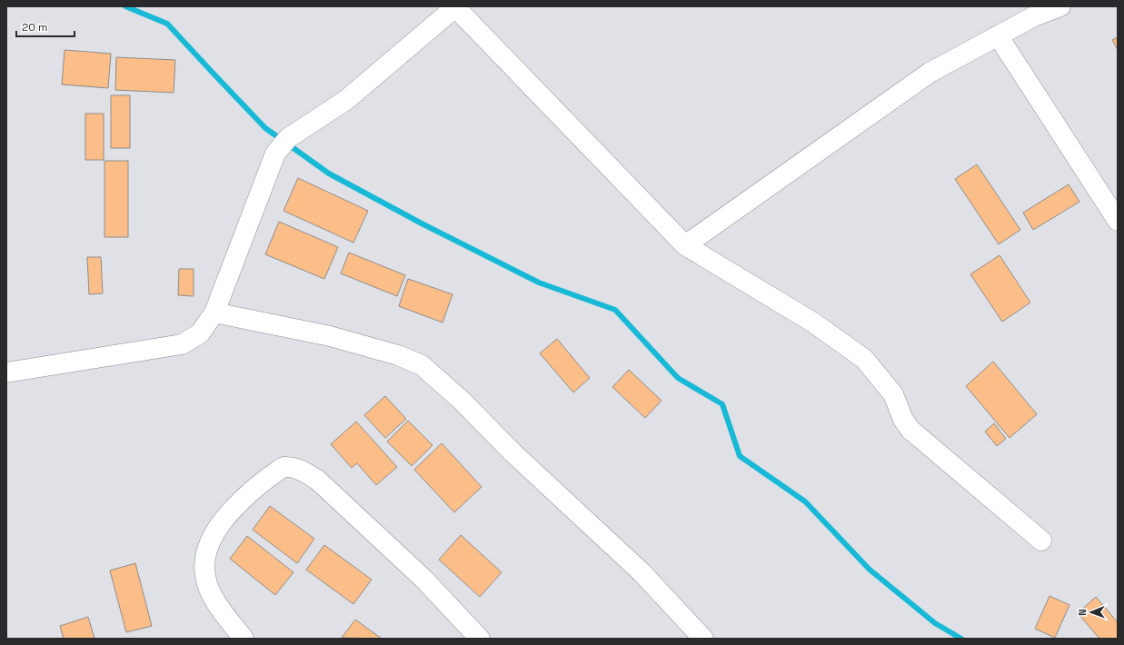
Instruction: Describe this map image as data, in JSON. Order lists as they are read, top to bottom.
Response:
{
  "scale_bar": "20 m",
  "north": "left"
}
